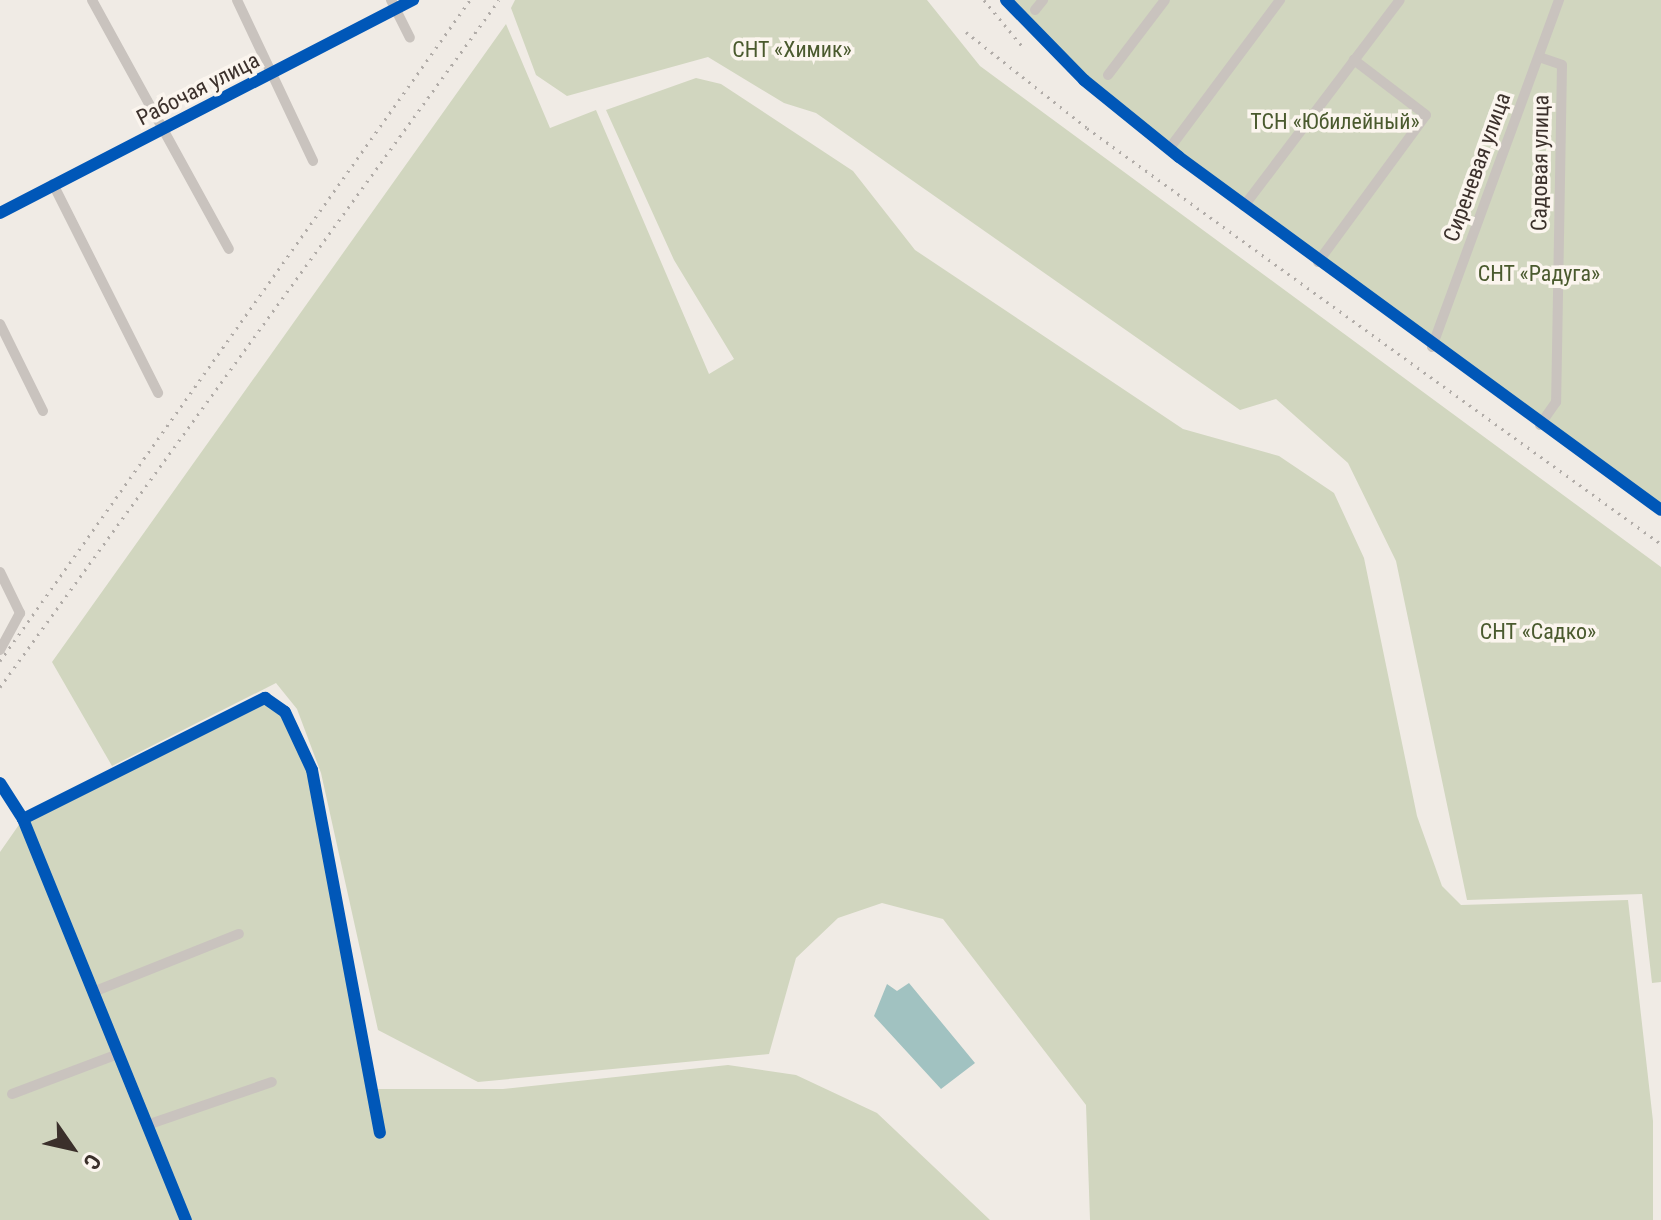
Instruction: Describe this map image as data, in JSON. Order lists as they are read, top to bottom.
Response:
{
  "streets": {
    "street": ["Рабочая улица", "Садовая улица", "Сиреневая улица"]
  },
  "crossings": [
    ["Садовая улица", "Сиреневая улица"]
  ],
  "parks": [
    "СНТ «Химик»",
    "ТСН «Юбилейный»",
    "СНТ «Радуга»",
    "СНТ «Садко»"
  ],
  "north": "bottom right"
}
